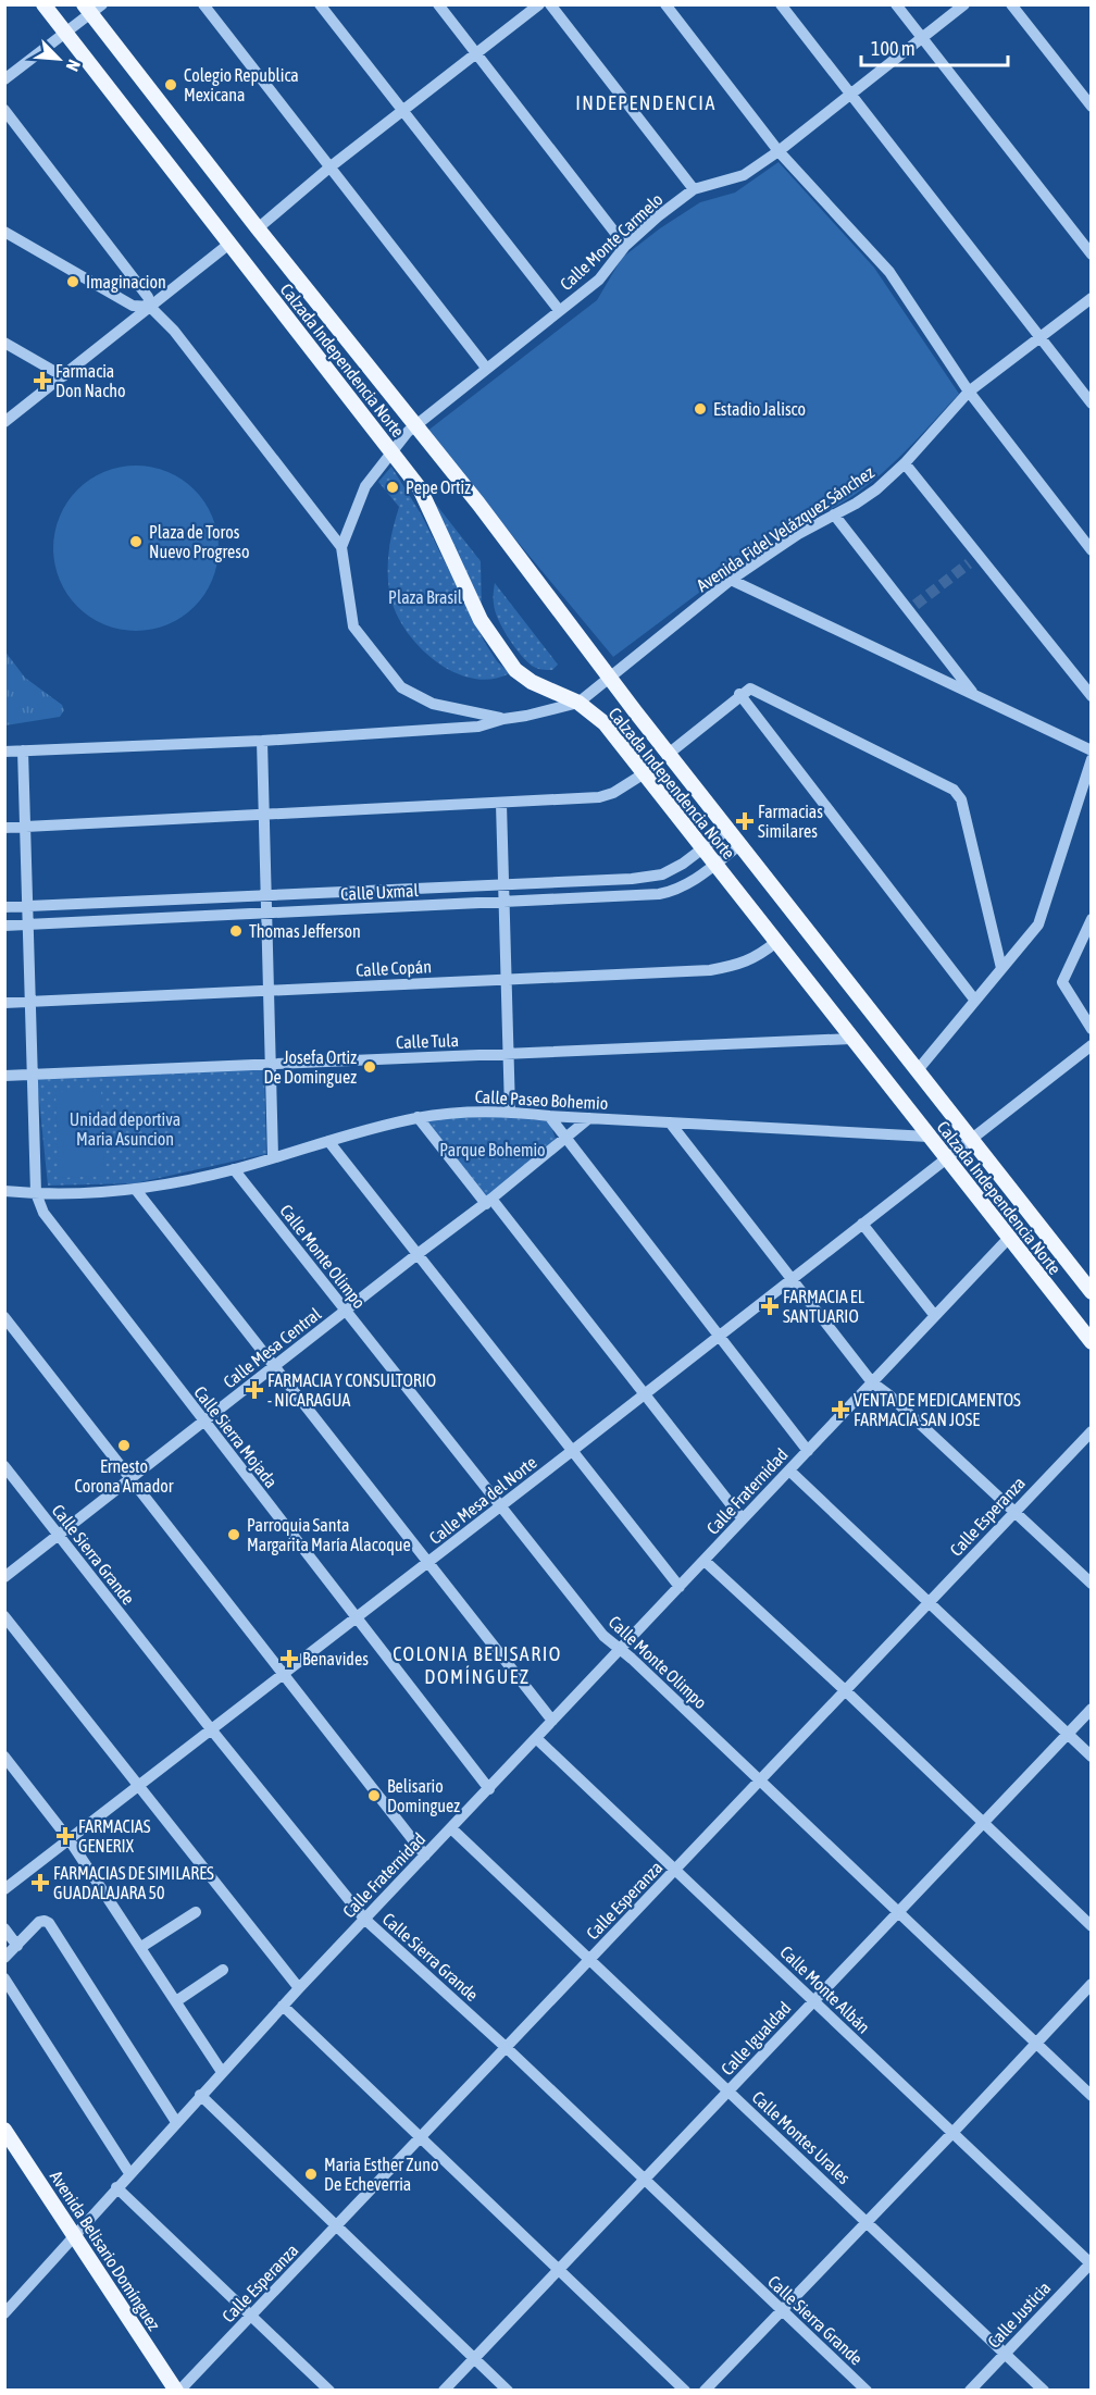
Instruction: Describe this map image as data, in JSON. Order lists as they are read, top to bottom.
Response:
{
  "streets": {
    "main road": ["Calzada Independencia Norte", "Avenida Belisario Domínguez"],
    "street": [
      "Calle Monte Carmelo",
      "Avenida Fidel Velázquez Sánchez",
      "Calle Uxmal",
      "Calle Copán",
      "Calle Tula",
      "Calle Paseo Bohemio",
      "Calle Monte Olimpo",
      "Calle Mesa Central",
      "Calle Sierra Mojada",
      "Calle Fraternidad",
      "Calle Mesa del Norte",
      "Calle Esperanza",
      "Calle Sierra Grande",
      "Calle Monte Albán",
      "Calle Igualdad",
      "Calle Montes Urales",
      "Calle Justicia"
    ]
  },
  "crossings": [
    ["Calle Monte Carmelo", "Calzada Independencia Norte"],
    ["Calzada Independencia Norte", "Avenida Fidel Velázquez Sánchez"],
    ["Calzada Independencia Norte", "Calle Uxmal"],
    ["Calzada Independencia Norte", "Calle Copán"],
    ["Calzada Independencia Norte", "Calle Tula"],
    ["Calzada Independencia Norte", "Calle Paseo Bohemio"],
    ["Calzada Independencia Norte", "Calle Fraternidad"],
    ["Calzada Independencia Norte", "Calle Mesa del Norte"],
    ["Calle Paseo Bohemio", "Calle Monte Olimpo"],
    ["Calle Paseo Bohemio", "Calle Mesa Central"],
    ["Calle Paseo Bohemio", "Calle Sierra Mojada"],
    ["Calle Monte Olimpo", "Calle Mesa Central"],
    ["Calle Monte Olimpo", "Calle Fraternidad"],
    ["Calle Monte Olimpo", "Calle Mesa del Norte"],
    ["Calle Monte Olimpo", "Calle Esperanza"],
    ["Calle Monte Olimpo", "Calle Igualdad"],
    ["Calle Mesa Central", "Calle Sierra Mojada"],
    ["Calle Mesa Central", "Calle Sierra Grande"],
    ["Calle Sierra Mojada", "Calle Fraternidad"],
    ["Calle Sierra Mojada", "Calle Mesa del Norte"],
    ["Calle Fraternidad", "Calle Sierra Grande"],
    ["Calle Fraternidad", "Calle Monte Albán"],
    ["Calle Fraternidad", "Calle Montes Urales"],
    ["Calle Fraternidad", "Avenida Belisario Domínguez"],
    ["Calle Mesa del Norte", "Calle Sierra Grande"],
    ["Calle Esperanza", "Calle Sierra Grande"],
    ["Calle Esperanza", "Calle Monte Albán"],
    ["Calle Esperanza", "Calle Montes Urales"],
    ["Calle Esperanza", "Avenida Belisario Domínguez"],
    ["Calle Sierra Grande", "Calle Igualdad"],
    ["Calle Monte Albán", "Calle Igualdad"],
    ["Calle Monte Albán", "Calle Justicia"],
    ["Calle Igualdad", "Calle Montes Urales"],
    ["Calle Montes Urales", "Calle Justicia"]
  ],
  "districts": ["INDEPENDENCIA", "COLONIA BELISARIO DOMÍNGUEZ"],
  "parks": ["Plaza Brasil", "Unidad deportiva Maria Asuncion", "Parque Bohemio"],
  "places": {
    "other": [
      "Colegio Republica Mexicana",
      "Imaginacion",
      "Estadio Jalisco",
      "Pepe Ortiz",
      "Plaza de Toros Nuevo Progreso",
      "Thomas Jefferson",
      "Josefa Ortiz De Dominguez",
      "Ernesto Corona Amador",
      "Parroquia Santa Margarita María Alacoque",
      "Belisario Dominguez",
      "Maria Esther Zuno De Echeverria"
    ],
    "health": [
      "Farmacia Don Nacho",
      "Farmacias Similares",
      "FARMACIA EL SANTUARIO",
      "FARMACIA Y CONSULTORIO - NICARAGUA",
      "VENTA DE MEDICAMENTOS FARMACIA SAN JOSE",
      "Benavides",
      "FARMACIAS GENERIX",
      "FARMACIAS DE SIMILARES GUADALAJARA 50"
    ]
  },
  "scale_bar": "100 m",
  "north": "bottom right"
}
